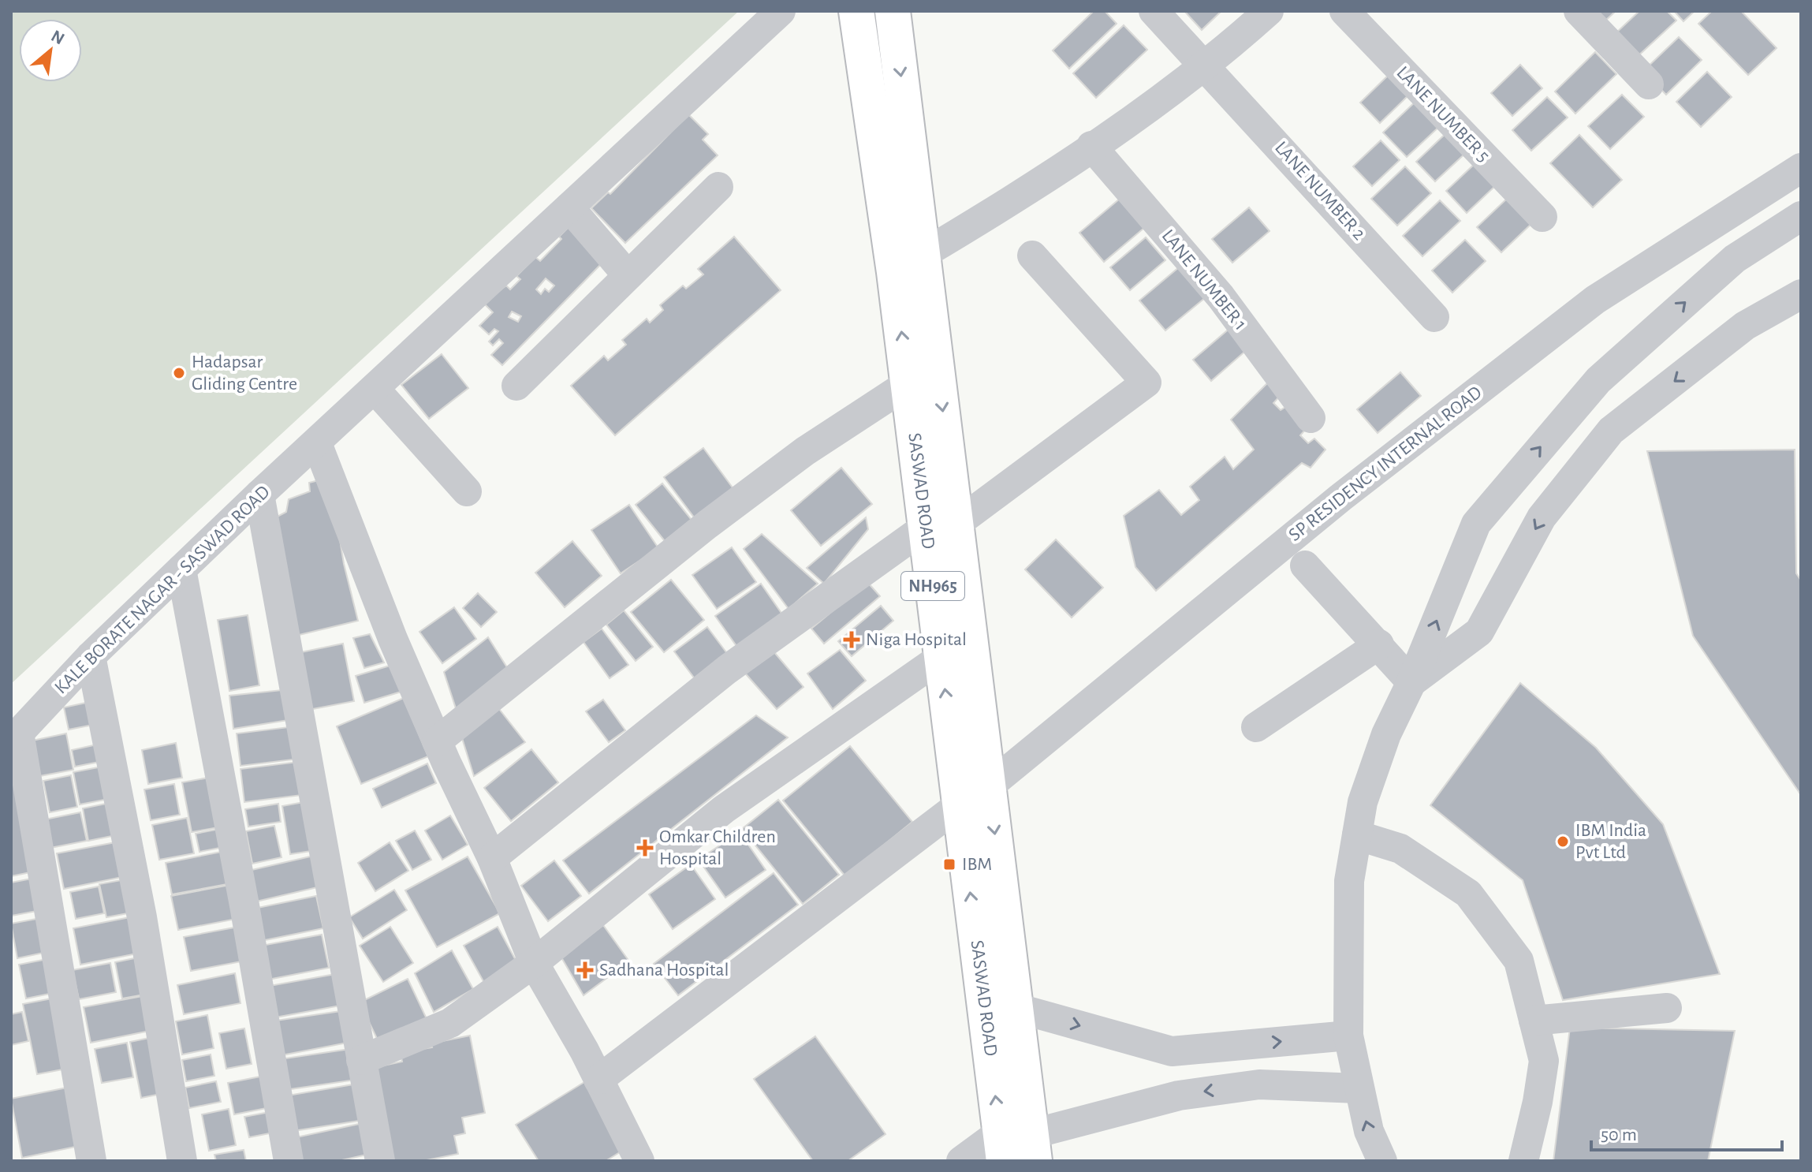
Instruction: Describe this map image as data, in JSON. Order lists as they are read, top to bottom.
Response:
{
  "streets": {
    "highway": ["SASWAD ROAD", "NH965"],
    "street": [
      "LANE NUMBER 5",
      "LANE NUMBER 2",
      "LANE NUMBER 1",
      "SP RESIDENCY INTERNAL ROAD",
      "KALE BORATE NAGAR - SASWAD ROAD"
    ]
  },
  "crossings": [
    ["SP RESIDENCY INTERNAL ROAD", "SASWAD ROAD"]
  ],
  "places": {
    "other": ["Hadapsar Gliding Centre", "IBM India Pvt Ltd"],
    "health": ["Niga Hospital", "Omkar Children Hospital", "Sadhana Hospital"],
    "transit": ["IBM"]
  },
  "scale_bar": "50 m",
  "north": "top right"
}
